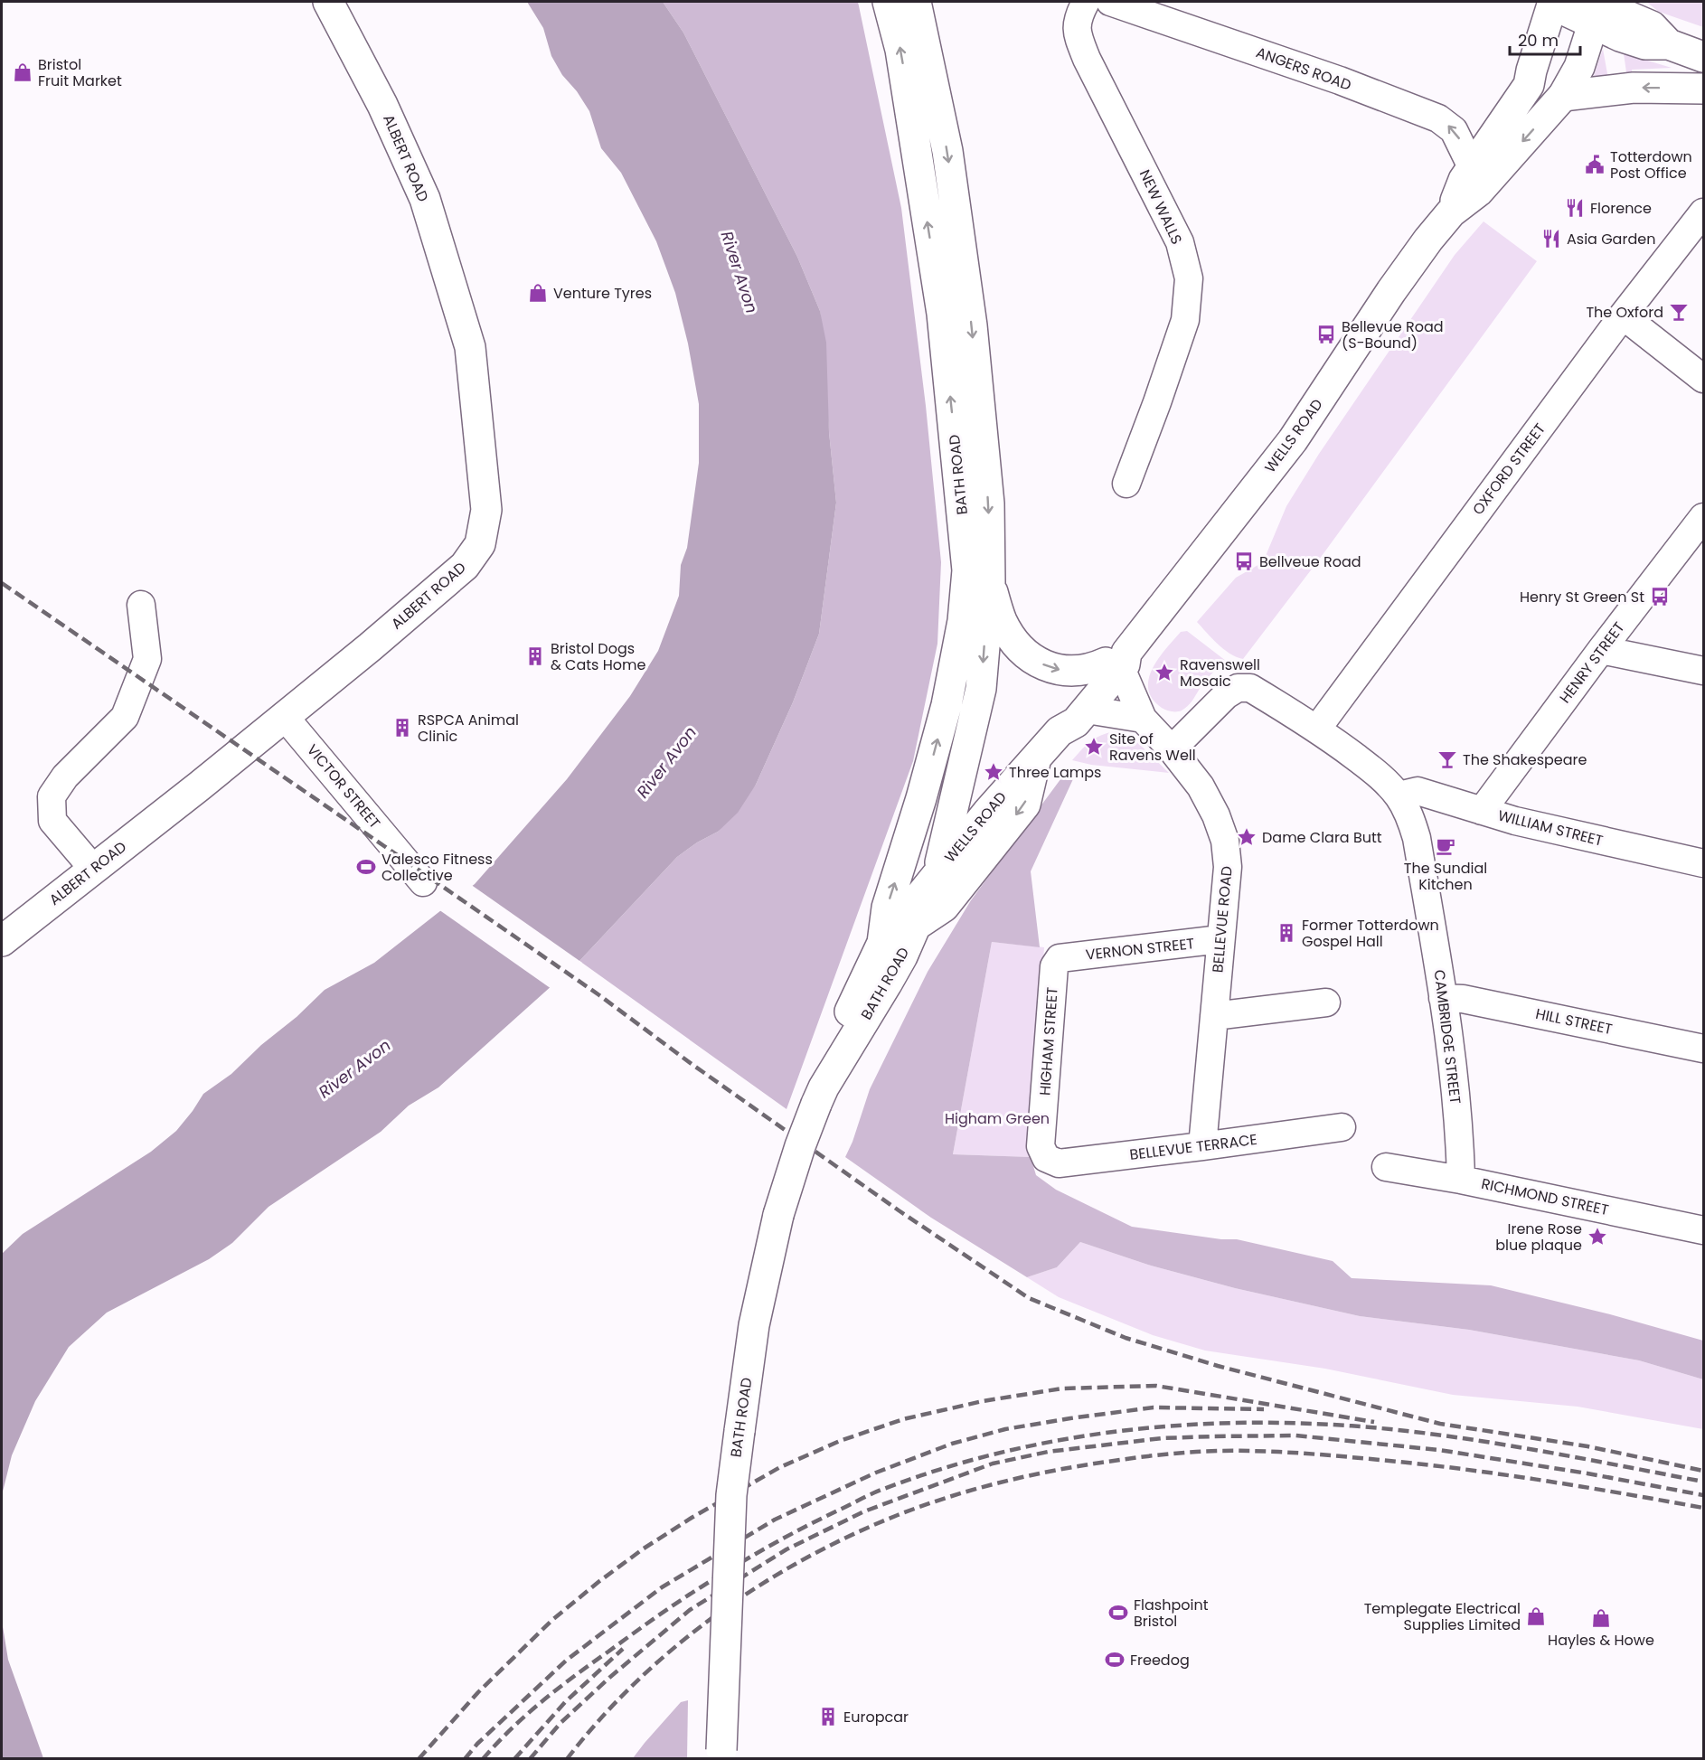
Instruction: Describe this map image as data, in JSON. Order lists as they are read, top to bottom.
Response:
{
  "streets": {
    "main road": ["ALBERT ROAD", "WELLS ROAD", "BATH ROAD"],
    "street": [
      "ANGERS ROAD",
      "NEW WALLS",
      "OXFORD STREET",
      "HENRY STREET",
      "VICTOR STREET",
      "WILLIAM STREET",
      "BELLEVUE ROAD",
      "VERNON STREET",
      "HILL STREET",
      "CAMBRIDGE STREET",
      "HIGHAM STREET",
      "BELLEVUE TERRACE",
      "RICHMOND STREET"
    ]
  },
  "crossings": [
    ["ANGERS ROAD", "WELLS ROAD"],
    ["ALBERT ROAD", "VICTOR STREET"],
    ["WELLS ROAD", "BATH ROAD"],
    ["WELLS ROAD", "BELLEVUE ROAD"],
    ["OXFORD STREET", "CAMBRIDGE STREET"],
    ["HENRY STREET", "WILLIAM STREET"],
    ["WILLIAM STREET", "CAMBRIDGE STREET"],
    ["BELLEVUE ROAD", "VERNON STREET"],
    ["BELLEVUE ROAD", "CAMBRIDGE STREET"],
    ["BELLEVUE ROAD", "BELLEVUE TERRACE"],
    ["VERNON STREET", "HIGHAM STREET"],
    ["HILL STREET", "CAMBRIDGE STREET"],
    ["CAMBRIDGE STREET", "RICHMOND STREET"],
    ["HIGHAM STREET", "BELLEVUE TERRACE"]
  ],
  "one_way": ["ANGERS ROAD"],
  "water": ["River Avon"],
  "parks": ["Higham Green"],
  "places": {
    "shop": [
      "Bristol Fruit Market",
      "Venture Tyres",
      "Templegate Electrical Supplies Limited",
      "Hayles & Howe"
    ],
    "public building": ["Totterdown Post Office"],
    "restaurant": ["Florence", "Asia Garden"],
    "bar": ["The Oxford", "The Shakespeare"],
    "bus stop": ["Bellevue Road (S-Bound)", "Bellveue Road", "Henry St Green St"],
    "building": [
      "Bristol Dogs & Cats Home",
      "RSPCA Animal Clinic",
      "Former Totterdown Gospel Hall",
      "Europcar"
    ],
    "place": [
      "Ravenswell Mosaic",
      "Site of Ravens Well",
      "Three Lamps",
      "Dame Clara Butt",
      "Irene Rose blue plaque"
    ],
    "cafe": ["The Sundial Kitchen"],
    "sports": ["Valesco Fitness Collective", "Flashpoint Bristol", "Freedog"]
  },
  "scale_bar": "20 m"
}
